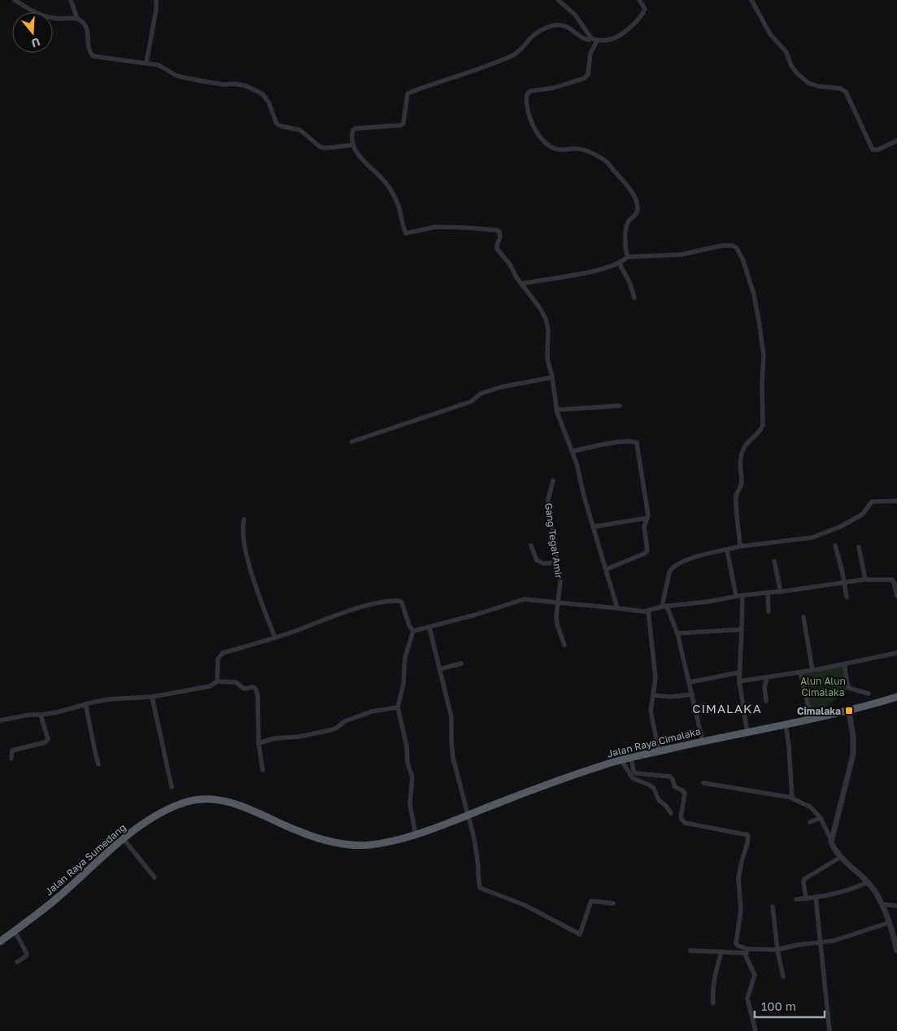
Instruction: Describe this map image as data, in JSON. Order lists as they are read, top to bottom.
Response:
{
  "streets": {
    "highway": ["Jalan Raya Cimalaka", "Jalan Raya Sumedang"],
    "street": ["Gang Tegal Amir"]
  },
  "crossings": [
    ["Jalan Raya Cimalaka", "Jalan Raya Sumedang"]
  ],
  "districts": ["CIMALAKA"],
  "parks": ["Alun Alun Cimalaka"],
  "places": {
    "transit": ["Cimalaka"]
  },
  "scale_bar": "100 m",
  "north": "bottom"
}
